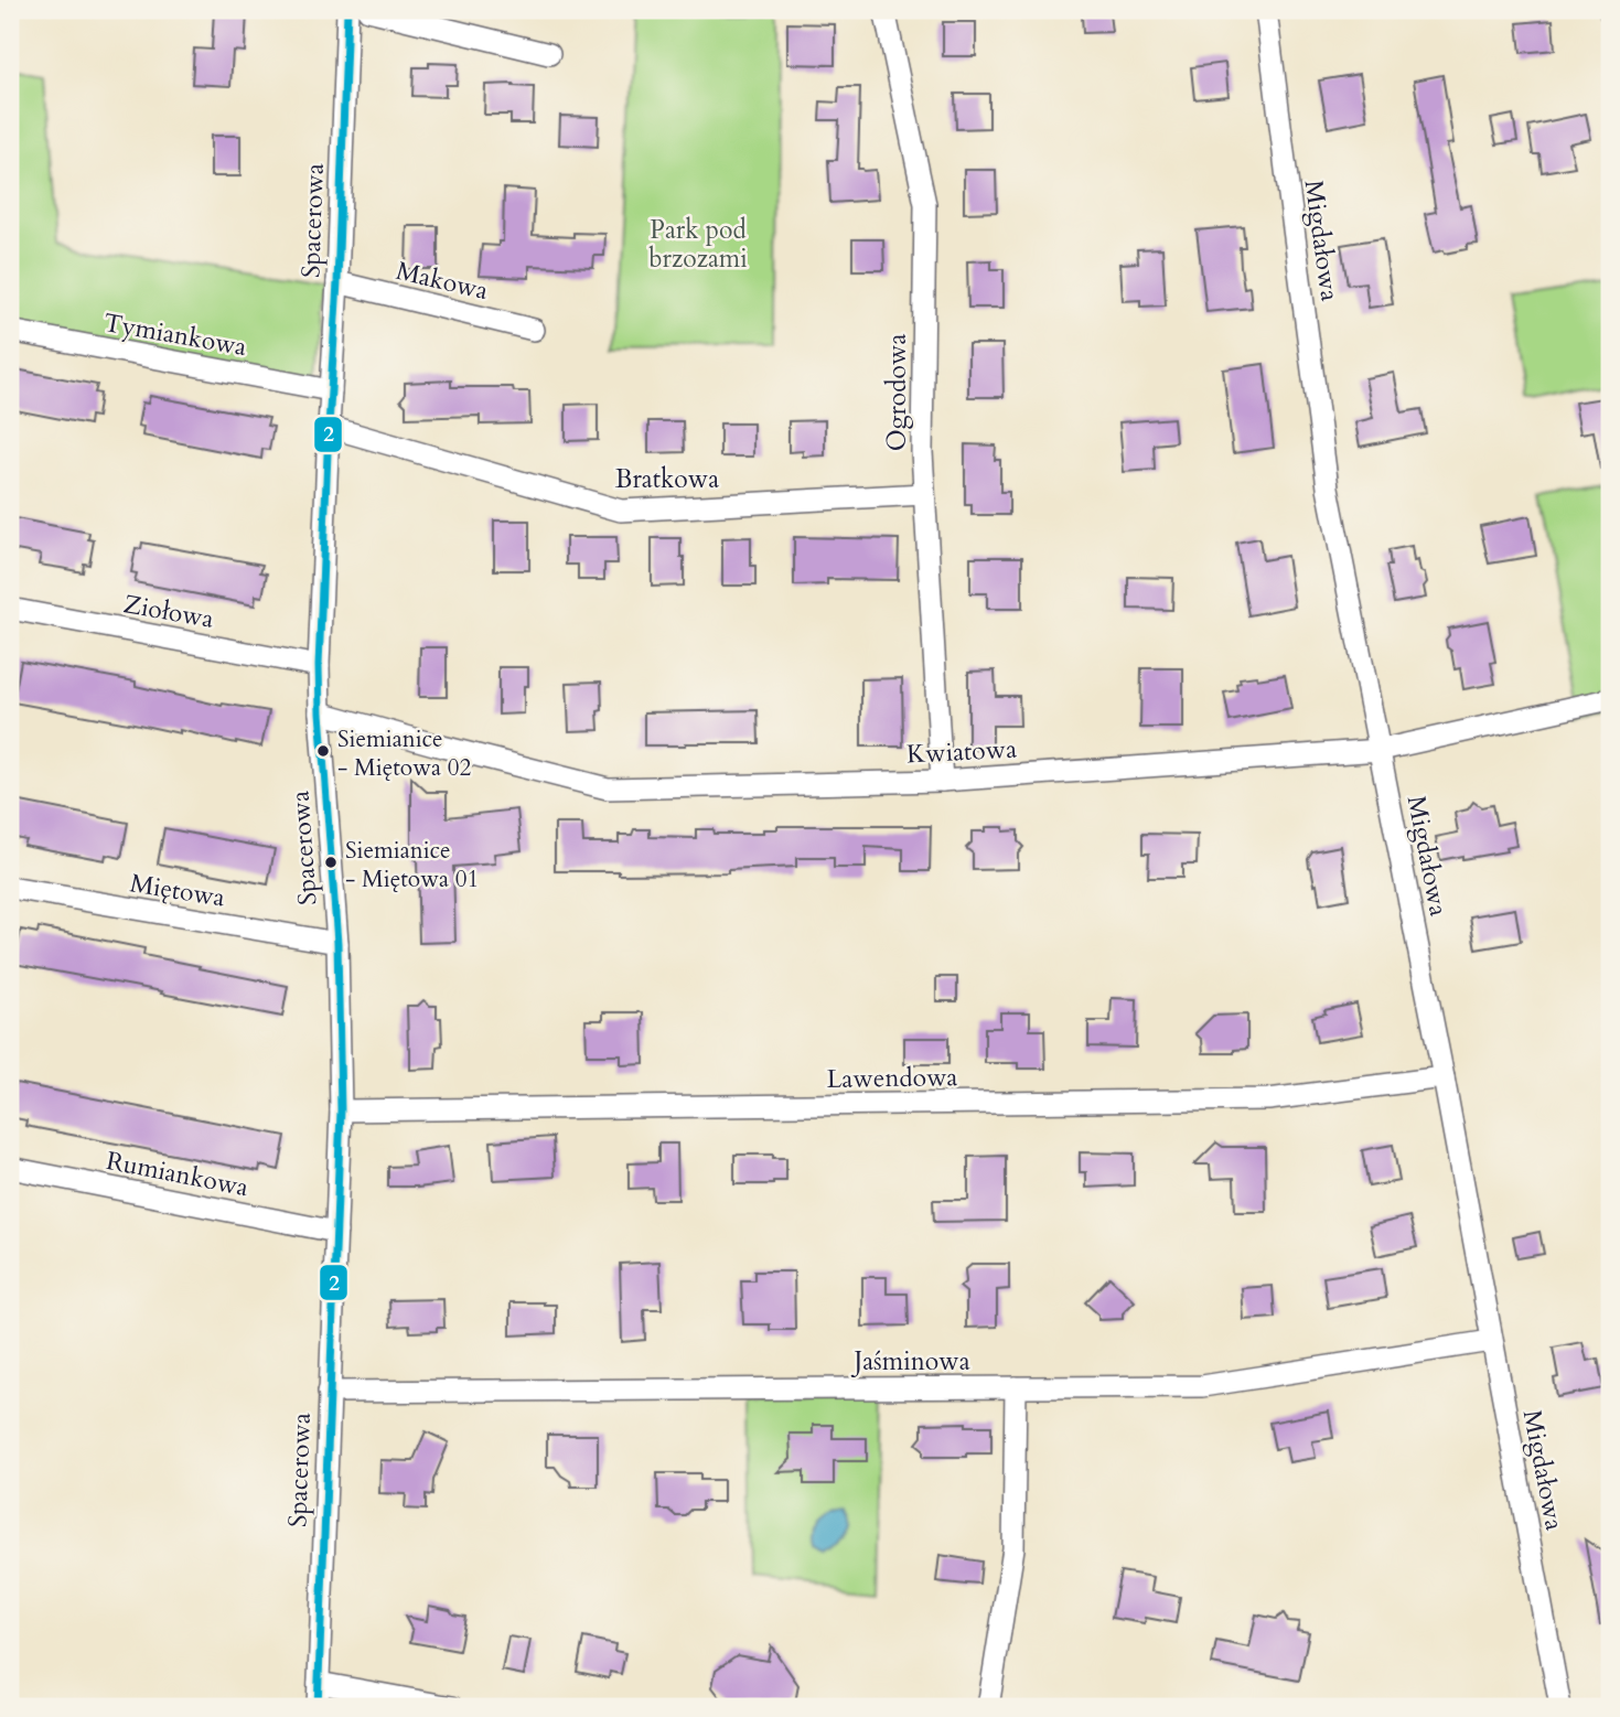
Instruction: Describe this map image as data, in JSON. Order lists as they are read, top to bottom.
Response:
{
  "streets": {
    "street": [
      "Spacerowa",
      "Migdałowa",
      "Makowa",
      "Tymiankowa",
      "Ogrodowa",
      "Bratkowa",
      "Ziołowa",
      "Kwiatowa",
      "Miętowa",
      "Lawendowa",
      "Rumiankowa",
      "Jaśminowa"
    ]
  },
  "crossings": [
    ["Spacerowa", "Makowa"],
    ["Spacerowa", "Tymiankowa"],
    ["Spacerowa", "Bratkowa"],
    ["Spacerowa", "Ziołowa"],
    ["Spacerowa", "Kwiatowa"],
    ["Spacerowa", "Miętowa"],
    ["Spacerowa", "Lawendowa"],
    ["Spacerowa", "Rumiankowa"],
    ["Spacerowa", "Jaśminowa"],
    ["Migdałowa", "Kwiatowa"],
    ["Migdałowa", "Lawendowa"],
    ["Migdałowa", "Jaśminowa"],
    ["Ogrodowa", "Bratkowa"],
    ["Ogrodowa", "Kwiatowa"]
  ],
  "parks": ["Park pod brzozami"],
  "places": ["Siemianice - Miętowa 02", "Siemianice - Miętowa 01"],
  "lines": ["transit line 2"]
}
